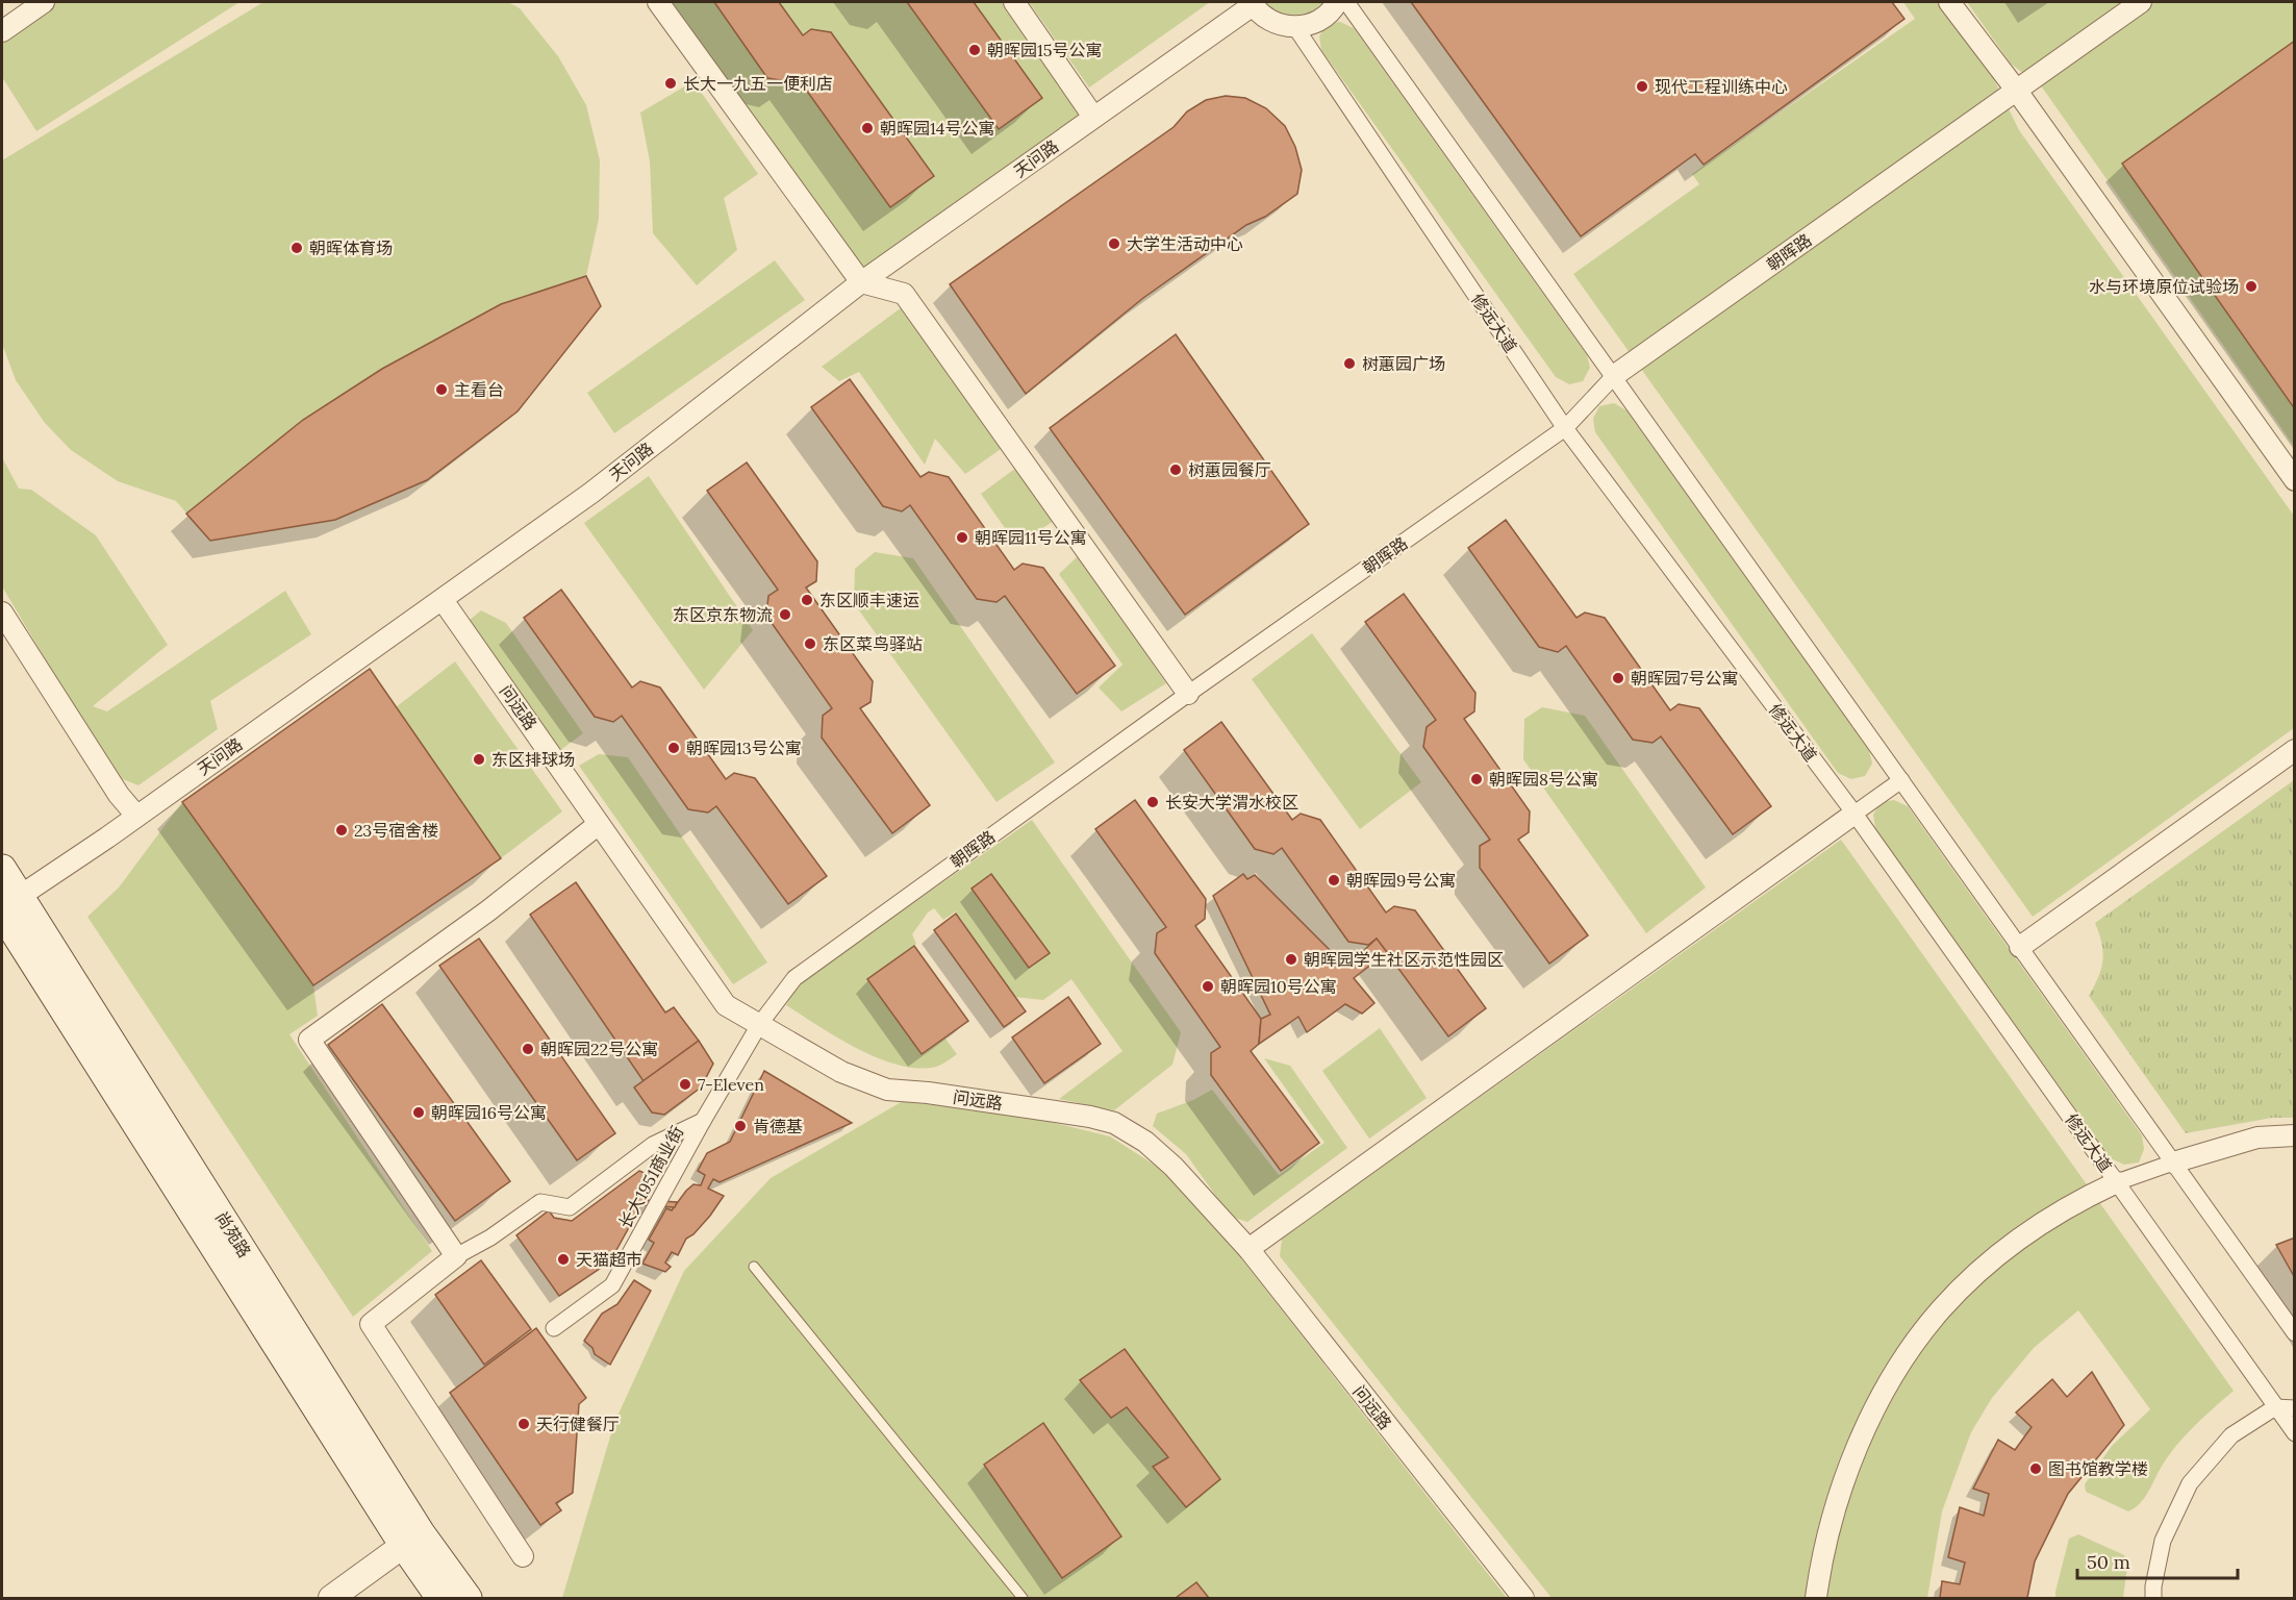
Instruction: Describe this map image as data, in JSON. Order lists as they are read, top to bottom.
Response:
{
  "streets": {
    "main road": ["尚苑路"],
    "street": [
      "天问路",
      "朝晖路",
      "修远大道",
      "问远路",
      "长大1951商业街"
    ]
  },
  "crossings": [
    ["天问路", "问远路"],
    ["天问路", "尚苑路"],
    ["朝晖路", "修远大道"],
    ["朝晖路", "问远路"],
    ["朝晖路", "长大1951商业街"],
    ["问远路", "长大1951商业街"]
  ],
  "places": [
    "朝晖园15号公寓",
    "长大一九五一便利店",
    "现代工程训练中心",
    "朝晖园14号公寓",
    "大学生活动中心",
    "朝晖体育场",
    "水与环境原位试验场",
    "树蕙园广场",
    "主看台",
    "树蕙园餐厅",
    "朝晖园11号公寓",
    "东区顺丰速运",
    "东区京东物流",
    "东区菜鸟驿站",
    "朝晖园7号公寓",
    "朝晖园13号公寓",
    "东区排球场",
    "朝晖园8号公寓",
    "长安大学渭水校区",
    "23号宿舍楼",
    "朝晖园9号公寓",
    "朝晖园学生社区示范性园区",
    "朝晖园10号公寓",
    "朝晖园22号公寓",
    "7-Eleven",
    "朝晖园16号公寓",
    "肯德基",
    "天猫超市",
    "天行健餐厅",
    "图书馆教学楼"
  ],
  "scale_bar": "50 m"
}
